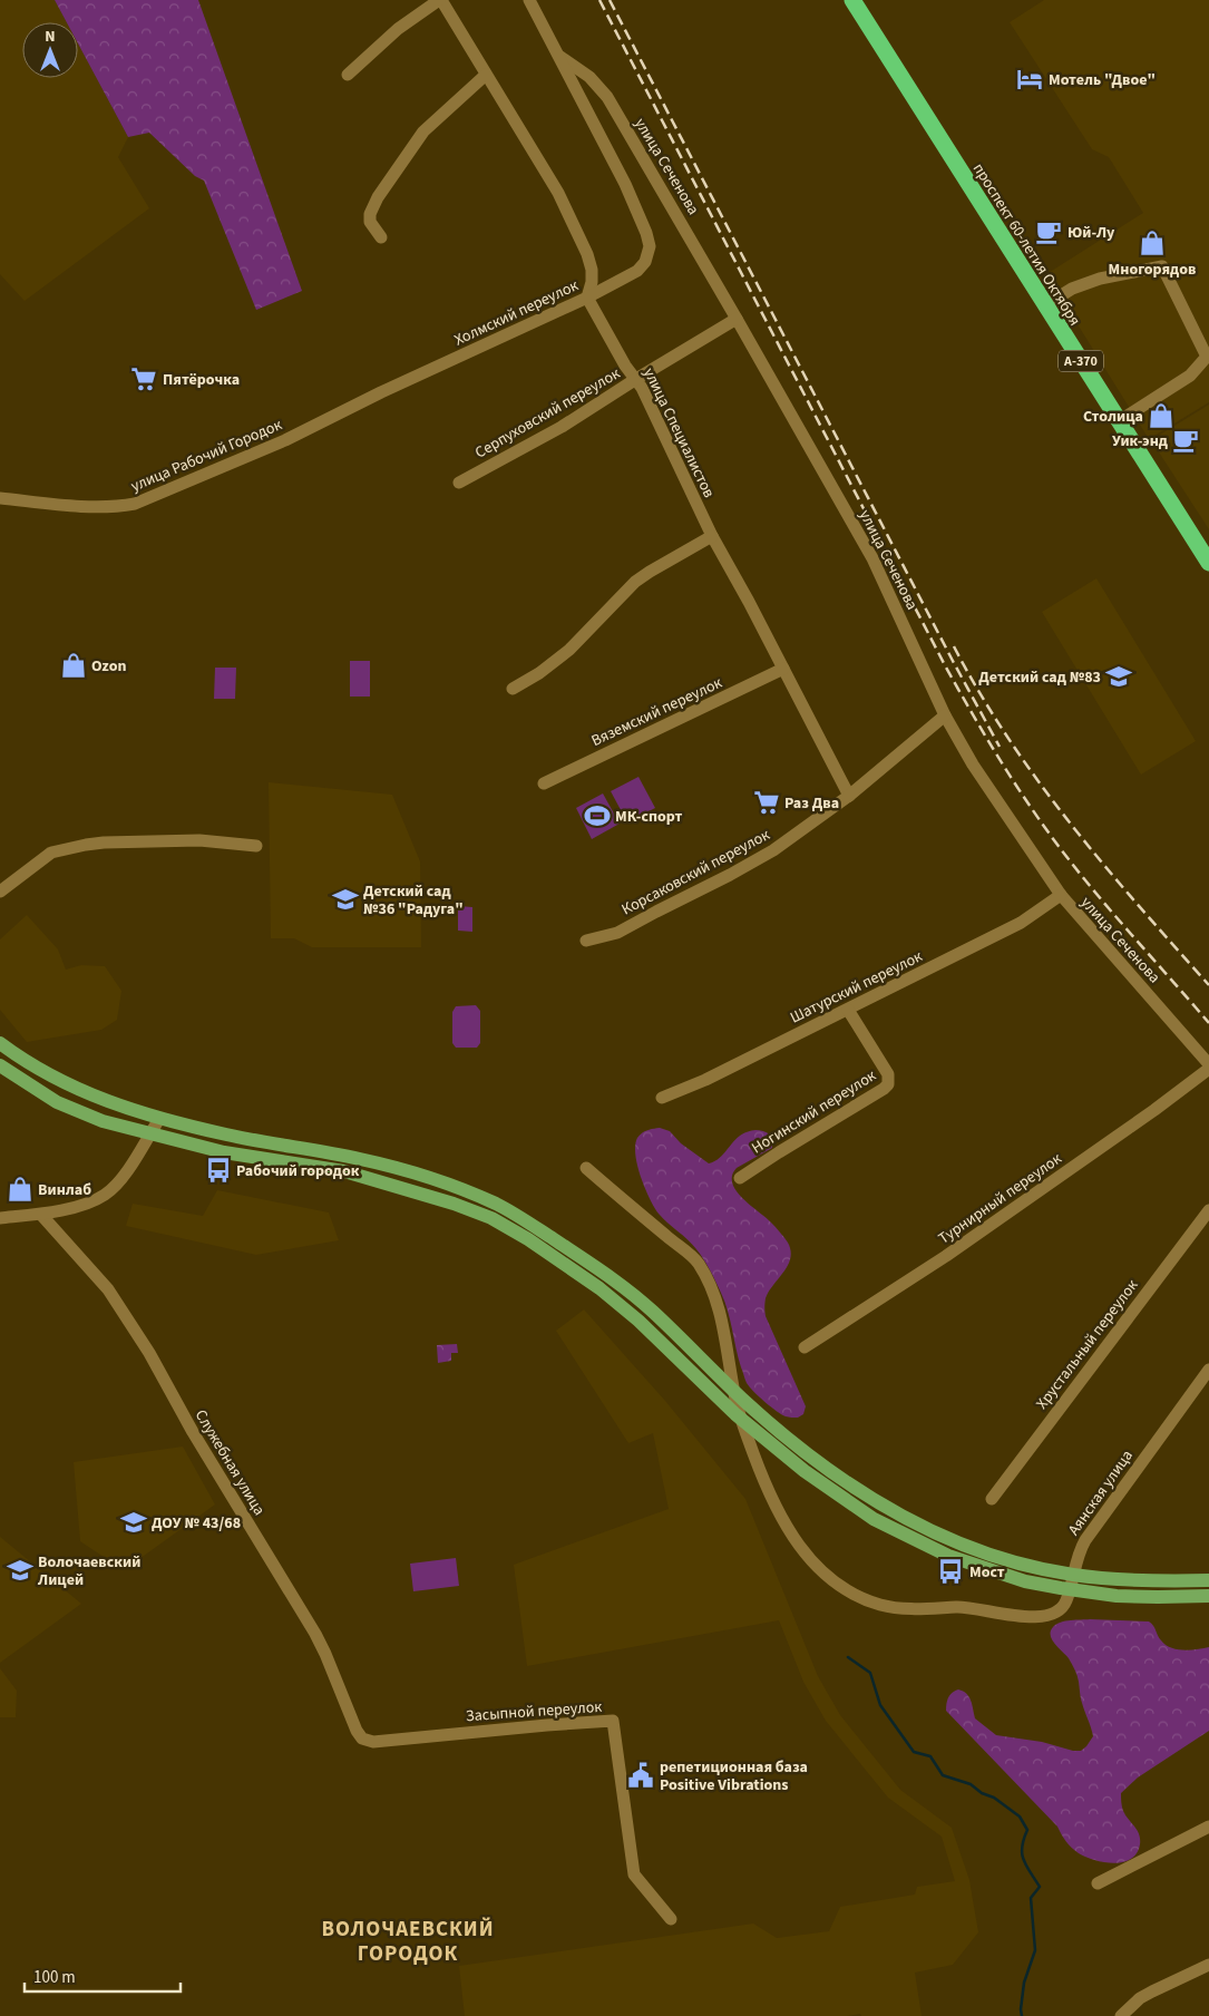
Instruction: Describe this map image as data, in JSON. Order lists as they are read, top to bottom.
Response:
{
  "streets": {
    "highway": ["проспект 60-летия Октября", "А-370"],
    "street": [
      "улица Сеченова",
      "Холмский переулок",
      "Серпуховский переулок",
      "улица Специалистов",
      "улица Рабочий Городок",
      "Вяземский переулок",
      "Корсаковский переулок",
      "Шатурский переулок",
      "Ногинский переулок",
      "Турнирный переулок",
      "Хрустальный переулок",
      "Служебная улица",
      "Аянская улица",
      "Засыпной переулок"
    ]
  },
  "crossings": [
    ["улица Сеченова", "Холмский переулок"],
    ["улица Сеченова", "Серпуховский переулок"],
    ["улица Сеченова", "Корсаковский переулок"],
    ["улица Сеченова", "Шатурский переулок"],
    ["улица Сеченова", "Турнирный переулок"],
    ["Холмский переулок", "улица Специалистов"],
    ["Холмский переулок", "улица Рабочий Городок"],
    ["Серпуховский переулок", "улица Специалистов"],
    ["улица Специалистов", "Вяземский переулок"],
    ["улица Специалистов", "Корсаковский переулок"],
    ["Шатурский переулок", "Ногинский переулок"],
    ["Служебная улица", "Засыпной переулок"]
  ],
  "districts": ["ВОЛОЧАЕВСКИЙ ГОРОДОК"],
  "places": {
    "hotel": ["Мотель \"Двое\""],
    "cafe": ["Юй-Лу", "Уик-энд"],
    "shop": [
      "Многорядов",
      "Столица",
      "Ozon",
      "Винлаб"
    ],
    "supermarket": ["Пятёрочка", "Раз Два"],
    "school or university": [
      "Детский сад №83",
      "Детский сад №36 \"Радуга\"",
      "ДОУ № 43/68",
      "Волочаевский Лицей"
    ],
    "sports": ["МК-спорт"],
    "bus stop": ["Рабочий городок", "Мост"],
    "public building": ["репетиционная база Positive Vibrations"]
  },
  "scale_bar": "100 m",
  "north": "top"
}
